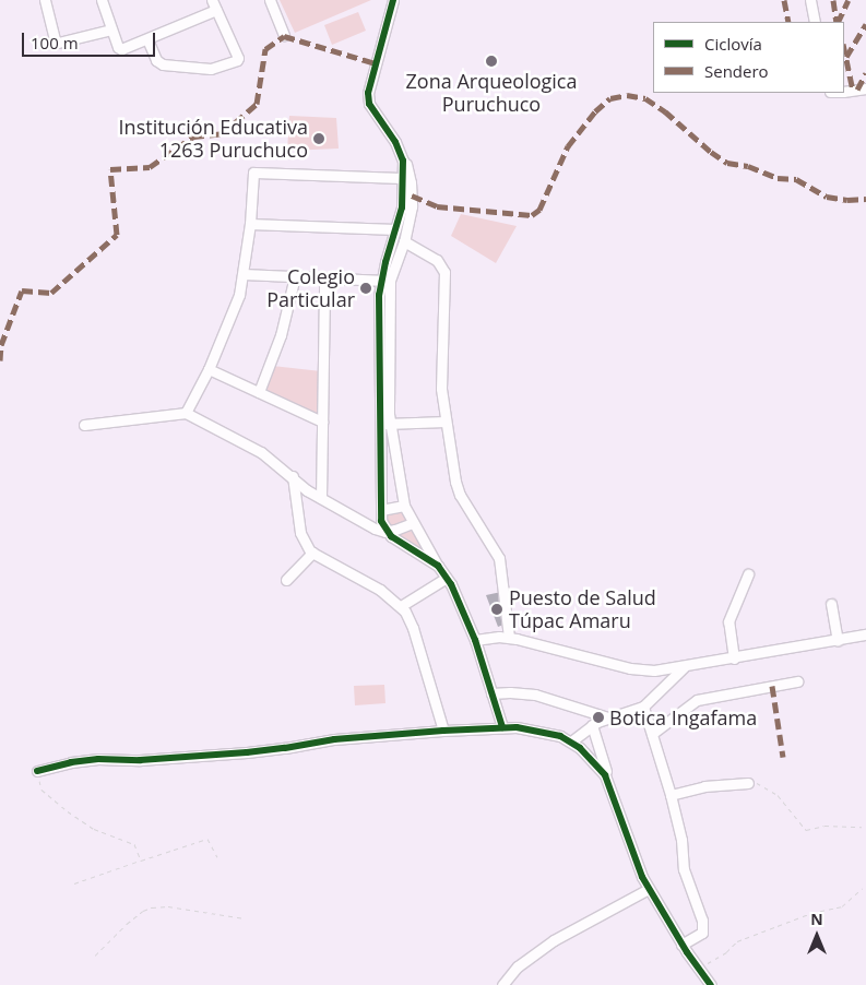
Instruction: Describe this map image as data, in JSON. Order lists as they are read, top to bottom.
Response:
{
  "places": [
    "Zona Arqueologica Puruchuco",
    "Institución Educativa 1263 Puruchuco",
    "Colegio Particular",
    "Puesto de Salud Túpac Amaru",
    "Botica Ingafama"
  ],
  "legend": ["Ciclovía", "Sendero"],
  "scale_bar": "100 m",
  "north": "top"
}
